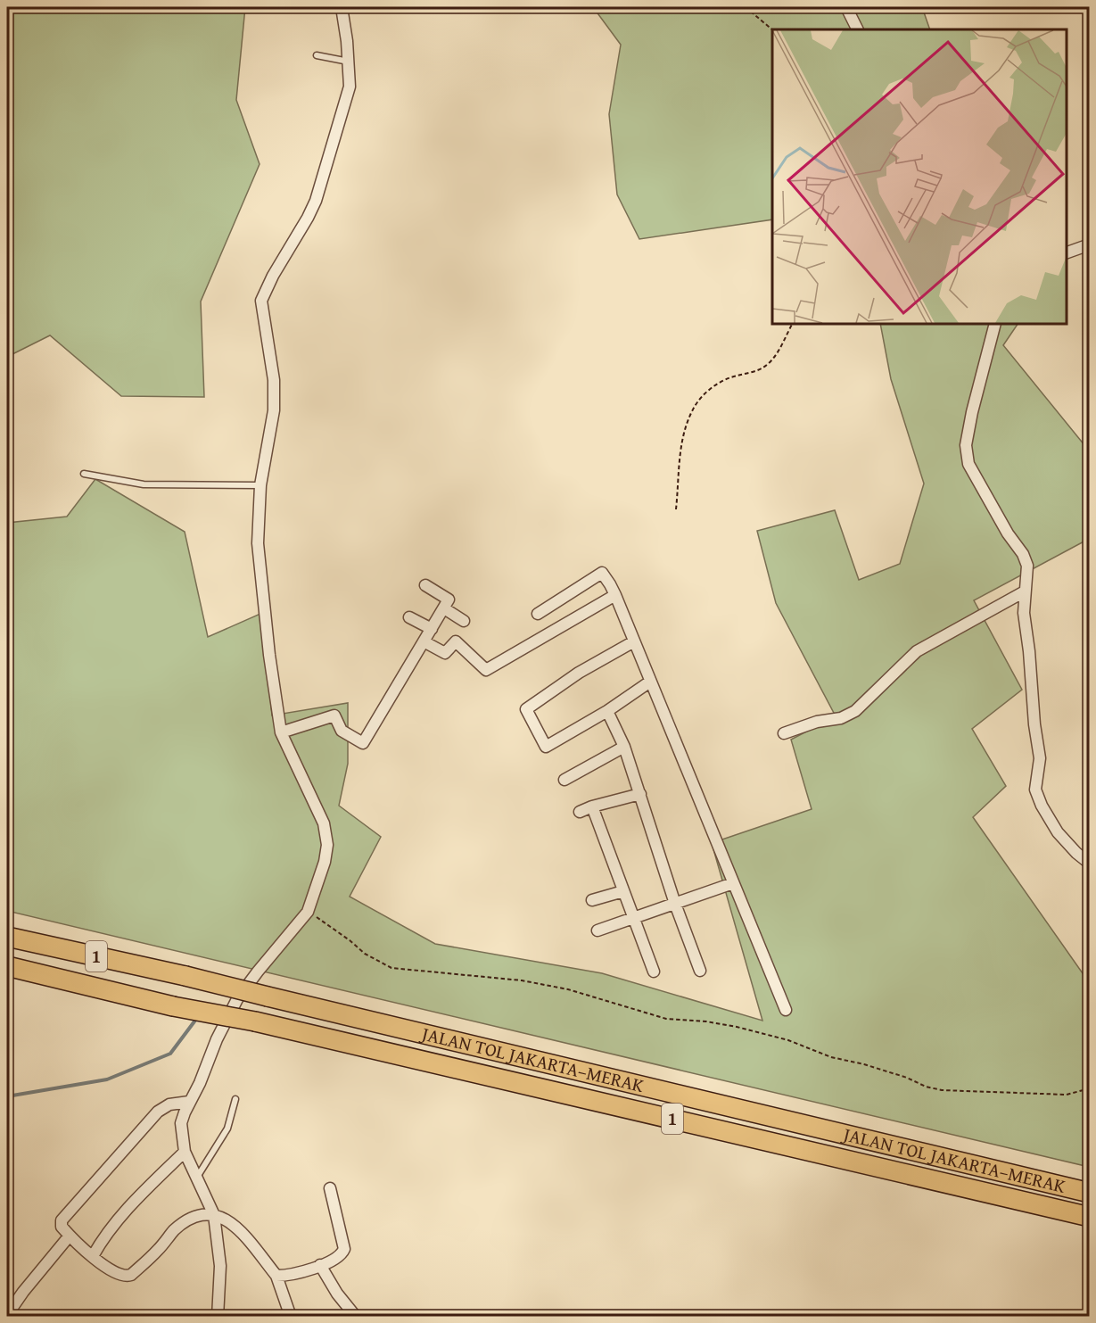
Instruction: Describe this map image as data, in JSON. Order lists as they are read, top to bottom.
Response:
{
  "streets": {
    "highway": ["1", "JALAN TOL JAKARTA–MERAK"]
  }
}
